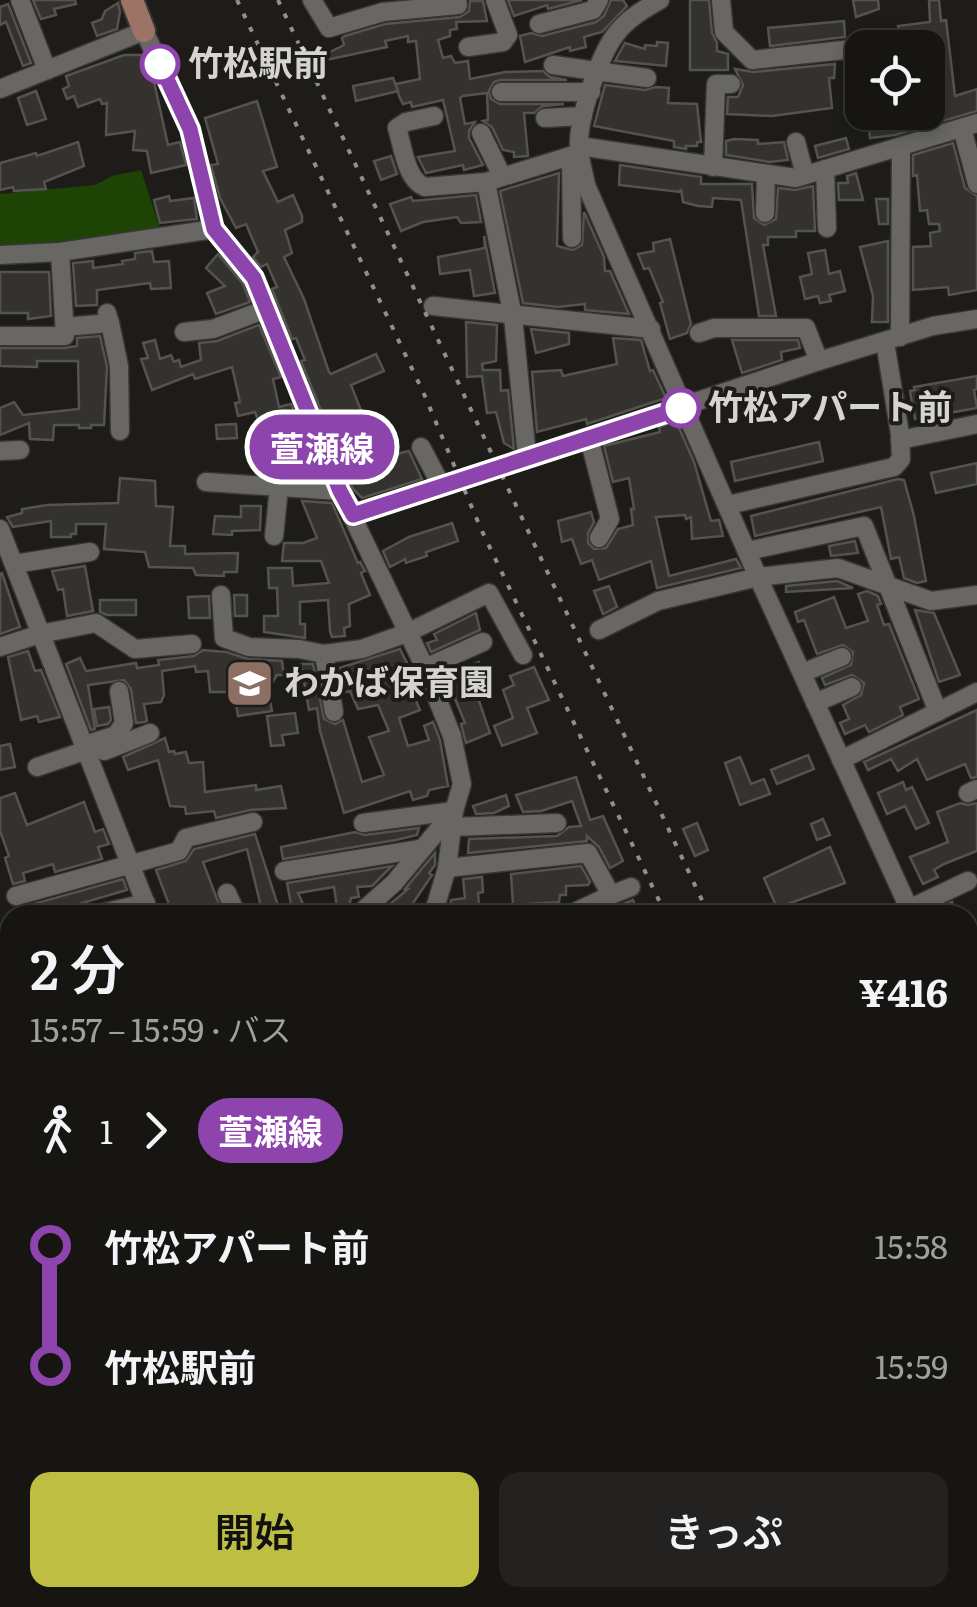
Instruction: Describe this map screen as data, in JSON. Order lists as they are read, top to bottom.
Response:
{
  "places": {
    "other": ["竹松駅前", "竹松アパート前"],
    "school or university": ["わかば保育園"]
  },
  "lines": ["bus line 萱瀬線"],
  "page": {
    "on_map": "萱瀬線",
    "heading": ["2 分", "15:57 – 15:59 · バス", "¥416"],
    "legs": ["1", "萱瀬線"],
    "list": [
      {
        "name": "竹松アパート前",
        "value": "15:58"
      },
      {
        "name": "竹松駅前",
        "value": "15:59"
      }
    ],
    "buttons": ["開始", "きっぷ"]
  }
}
